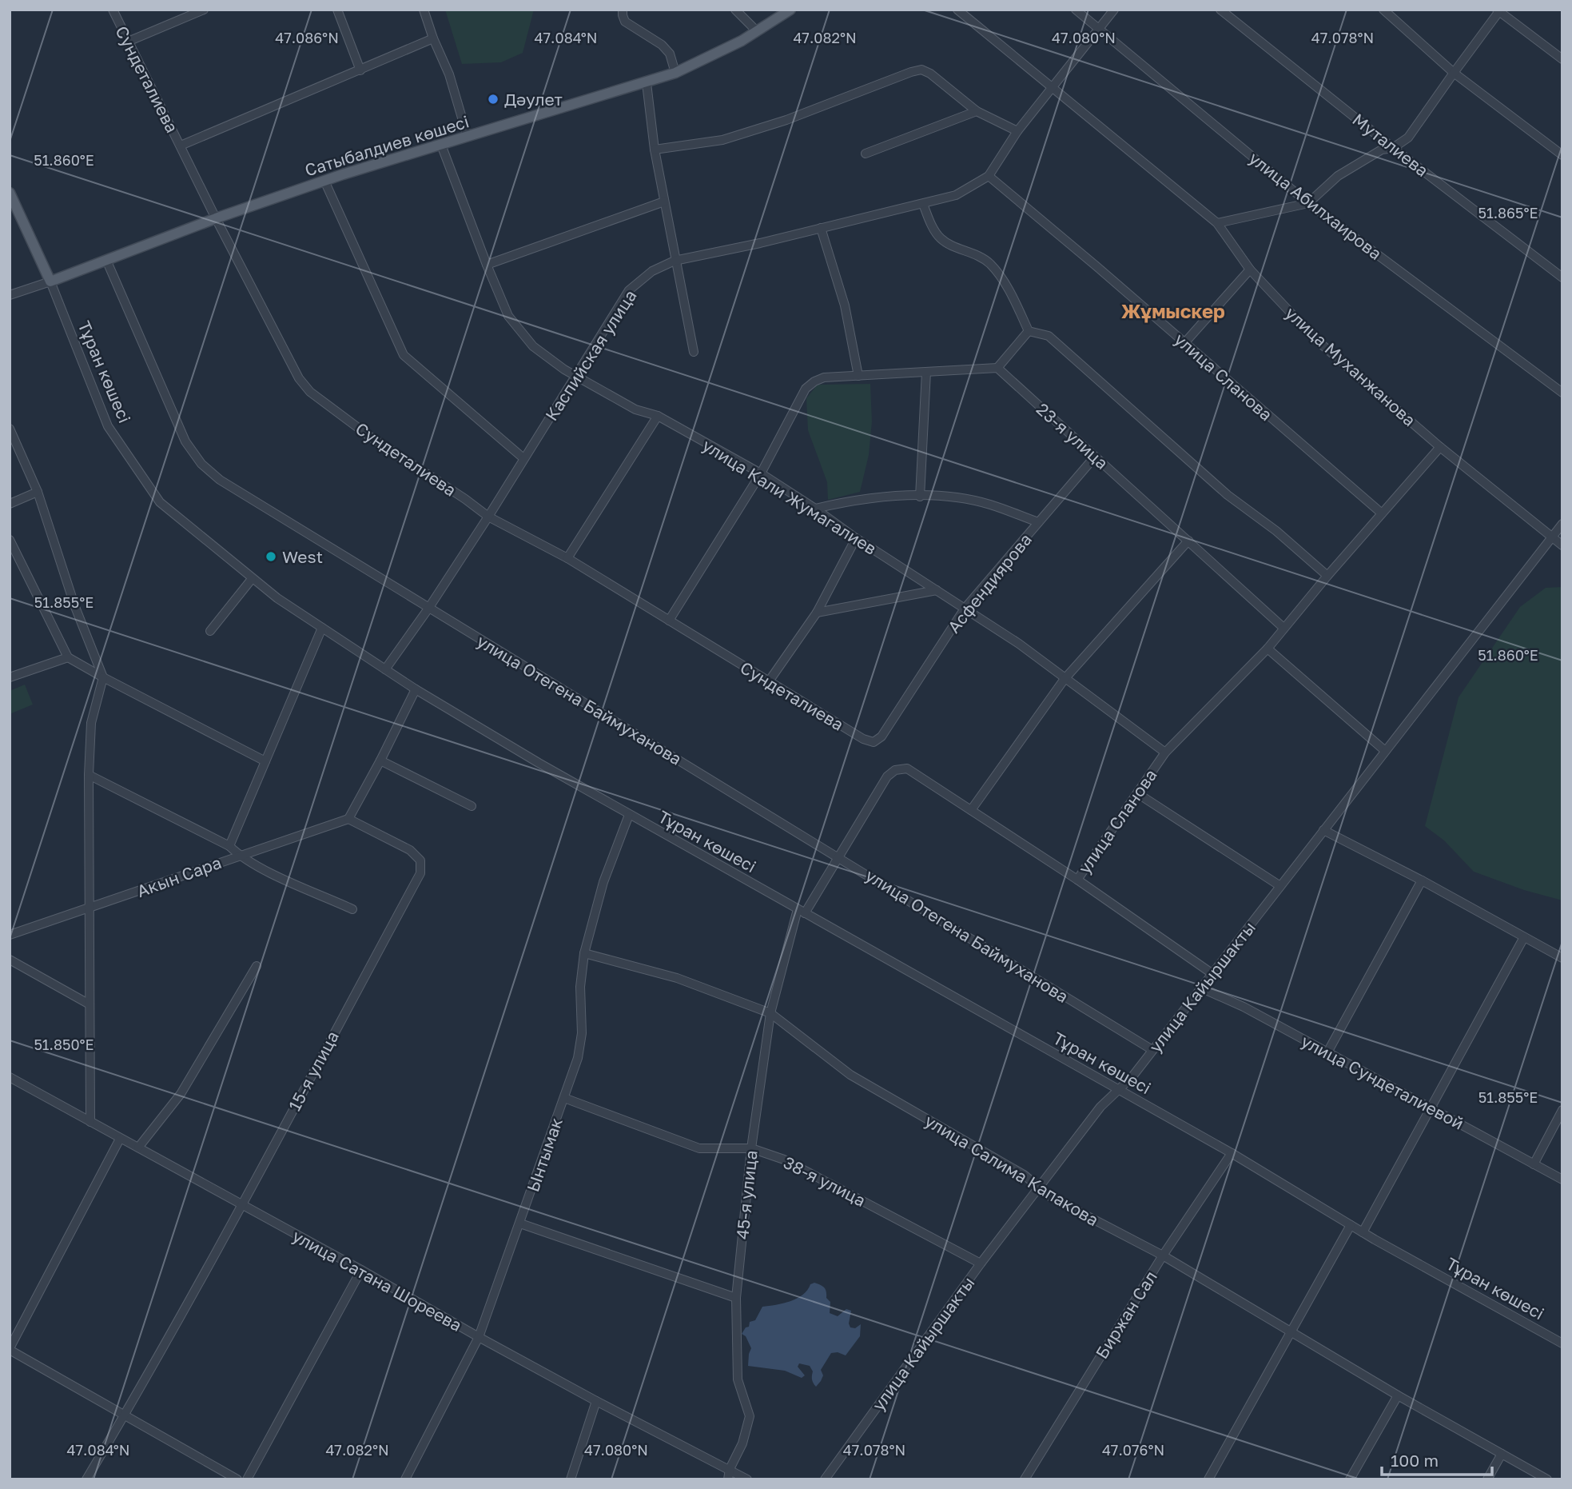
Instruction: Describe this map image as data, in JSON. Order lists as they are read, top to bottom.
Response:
{
  "streets": {
    "main road": ["Сатыбалдиев көшесі", "Тұран көшесі"],
    "street": [
      "Сундеталиева",
      "Муталиева",
      "улица Абилхаирова",
      "Каспийская улица",
      "улица Муханжанова",
      "улица Сланова",
      "23-я улица",
      "улица Кали Жумагалиев",
      "Асфендиярова",
      "улица Отегена Баймуханова",
      "Акын Сара",
      "улица Кайыршакты",
      "15-я улица",
      "улица Сундеталиевой",
      "Ынтымак",
      "улица Салима Капакова",
      "38-я улица",
      "45-я улица",
      "улица Сатана Шореева",
      "Биржан Сал"
    ]
  },
  "crossings": [
    ["Сундеталиева", "Сатыбалдиев көшесі"],
    ["Сундеталиева", "Каспийская улица"],
    ["Сундеталиева", "Асфендиярова"],
    ["Сатыбалдиев көшесі", "Тұран көшесі"],
    ["Сатыбалдиев көшесі", "улица Кали Жумагалиев"],
    ["Сатыбалдиев көшесі", "улица Отегена Баймуханова"],
    ["улица Абилхаирова", "Каспийская улица"],
    ["Каспийская улица", "улица Муханжанова"],
    ["Каспийская улица", "Тұран көшесі"],
    ["Каспийская улица", "улица Сланова"],
    ["Каспийская улица", "улица Кали Жумагалиев"],
    ["Каспийская улица", "улица Отегена Баймуханова"],
    ["улица Муханжанова", "улица Сланова"],
    ["улица Муханжанова", "улица Кайыршакты"],
    ["Тұран көшесі", "улица Кайыршакты"],
    ["Тұран көшесі", "Ынтымак"],
    ["Тұран көшесі", "45-я улица"],
    ["Тұран көшесі", "Биржан Сал"],
    ["улица Сланова", "23-я улица"],
    ["улица Сланова", "улица Кали Жумагалиев"],
    ["23-я улица", "Асфендиярова"],
    ["улица Кали Жумагалиев", "Асфендиярова"],
    ["улица Отегена Баймуханова", "улица Кайыршакты"],
    ["Акын Сара", "15-я улица"],
    ["улица Кайыршакты", "улица Сундеталиевой"],
    ["улица Кайыршакты", "улица Салима Капакова"],
    ["улица Кайыршакты", "38-я улица"],
    ["15-я улица", "улица Сатана Шореева"],
    ["Ынтымак", "улица Салима Капакова"],
    ["Ынтымак", "38-я улица"],
    ["Ынтымак", "улица Сатана Шореева"],
    ["улица Салима Капакова", "45-я улица"],
    ["улица Салима Капакова", "Биржан Сал"],
    ["38-я улица", "45-я улица"],
    ["45-я улица", "улица Сатана Шореева"]
  ],
  "districts": ["Жұмыскер"],
  "places": ["Дәулет", "West"],
  "scale_bar": "100 m",
  "coordinates": [
    "47.086°N",
    "47.084°N",
    "47.082°N",
    "47.080°N",
    "47.078°N",
    "51.860°E",
    "51.865°E",
    "51.855°E",
    "51.850°E",
    "47.076°N"
  ]
}
